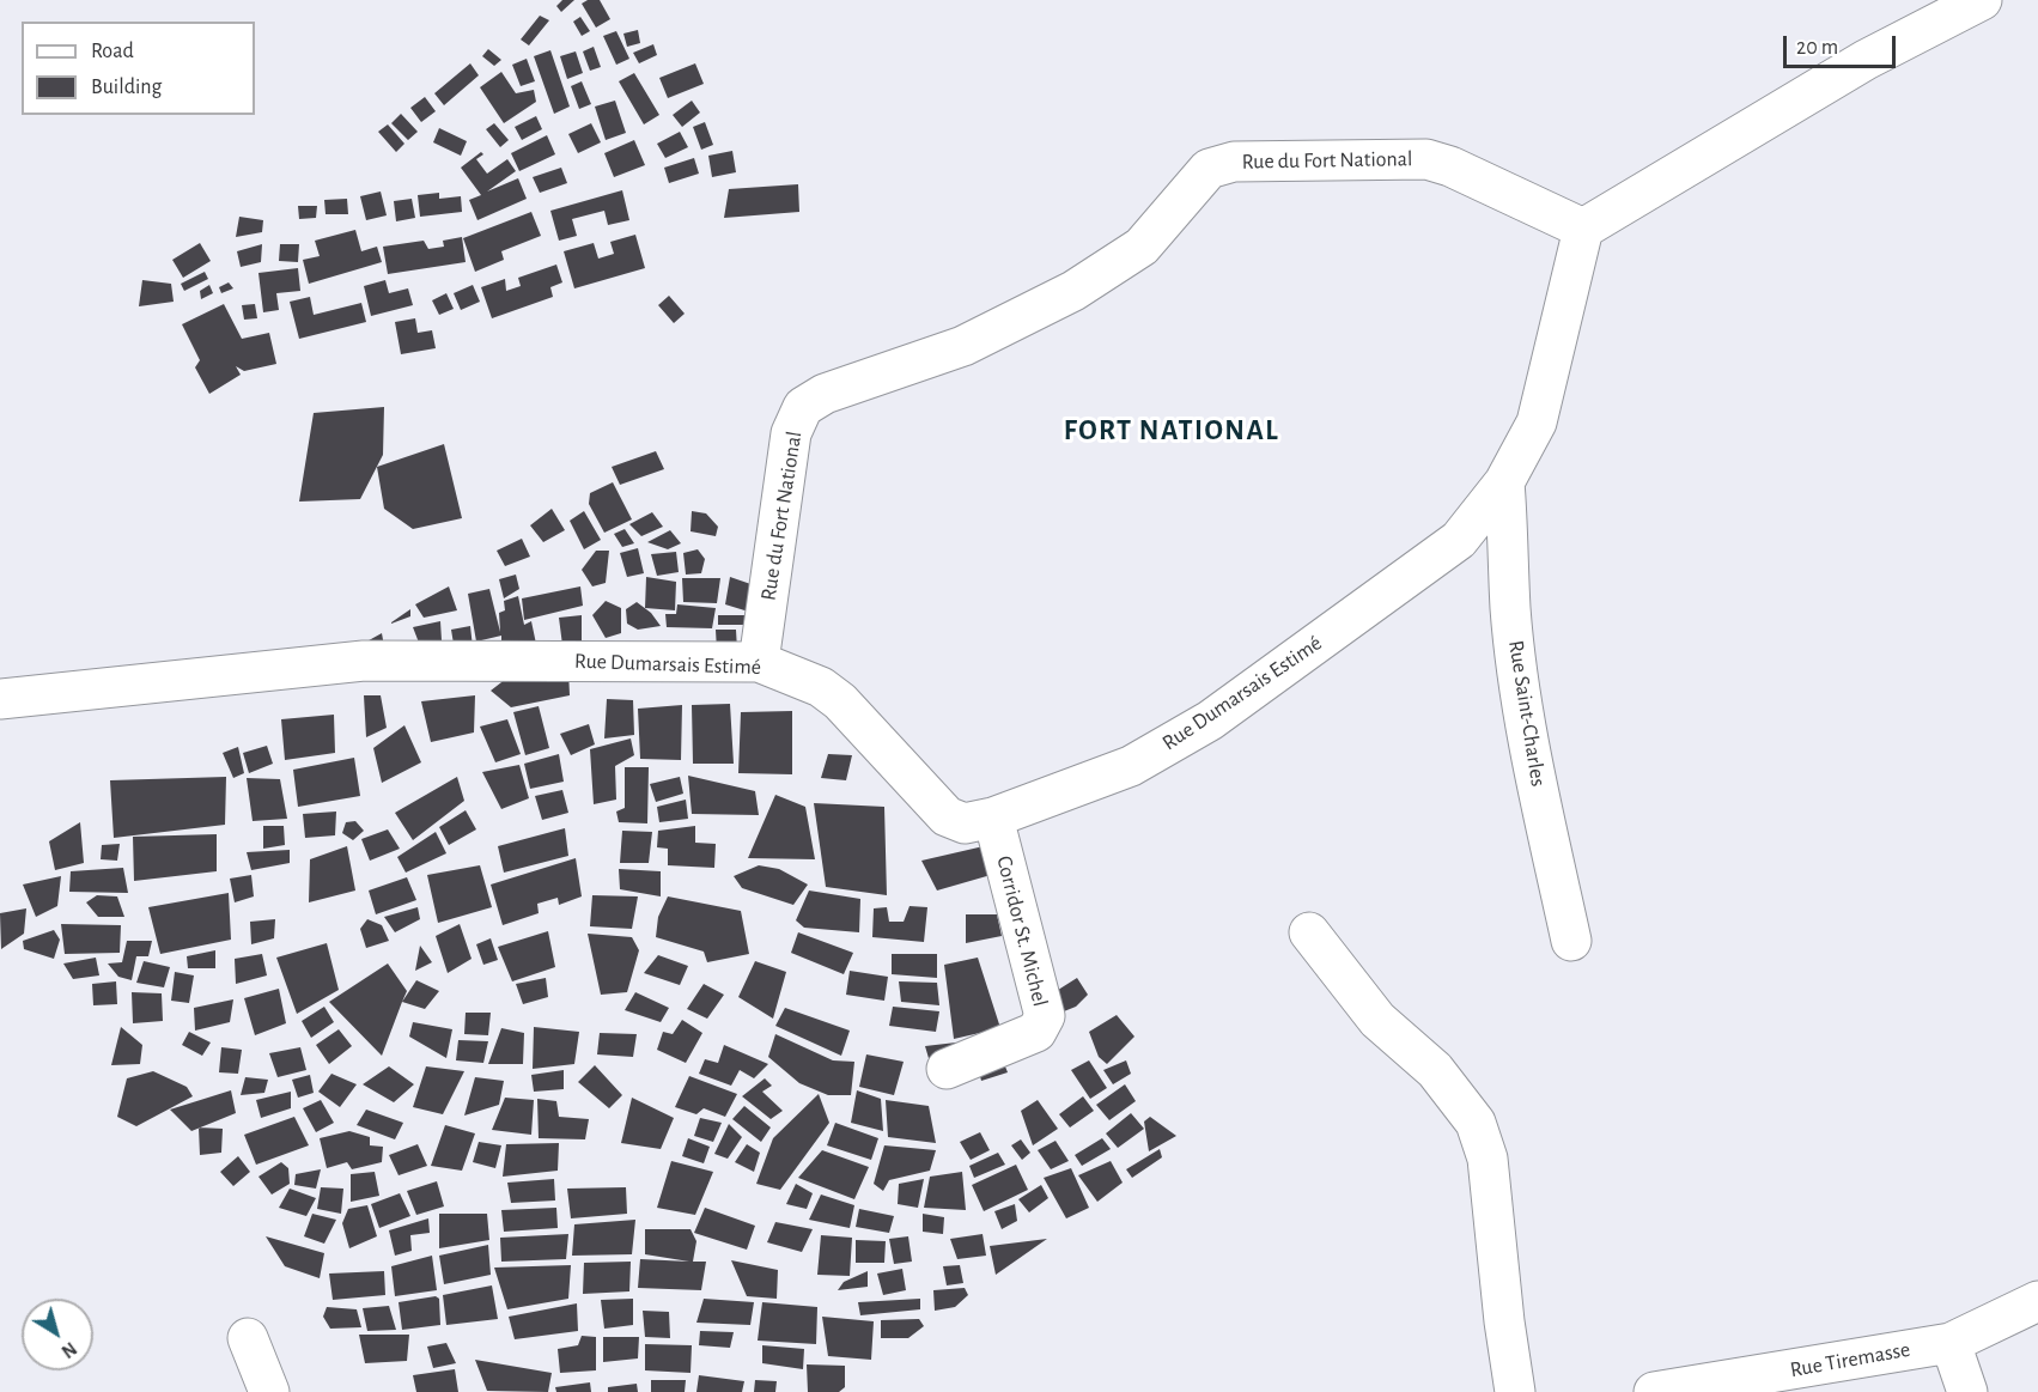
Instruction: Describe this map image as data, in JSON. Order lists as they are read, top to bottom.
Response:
{
  "streets": {
    "street": [
      "Rue du Fort National",
      "Rue Dumarsais Estimé",
      "Rue Saint-Charles",
      "Corridor St. Michel",
      "Rue Tiremasse"
    ]
  },
  "crossings": [
    ["Rue du Fort National", "Rue Dumarsais Estimé"],
    ["Rue Dumarsais Estimé", "Rue Saint-Charles"],
    ["Rue Dumarsais Estimé", "Corridor St. Michel"]
  ],
  "districts": ["FORT NATIONAL"],
  "legend": ["Road", "Building"],
  "scale_bar": "20 m",
  "north": "bottom right"
}
